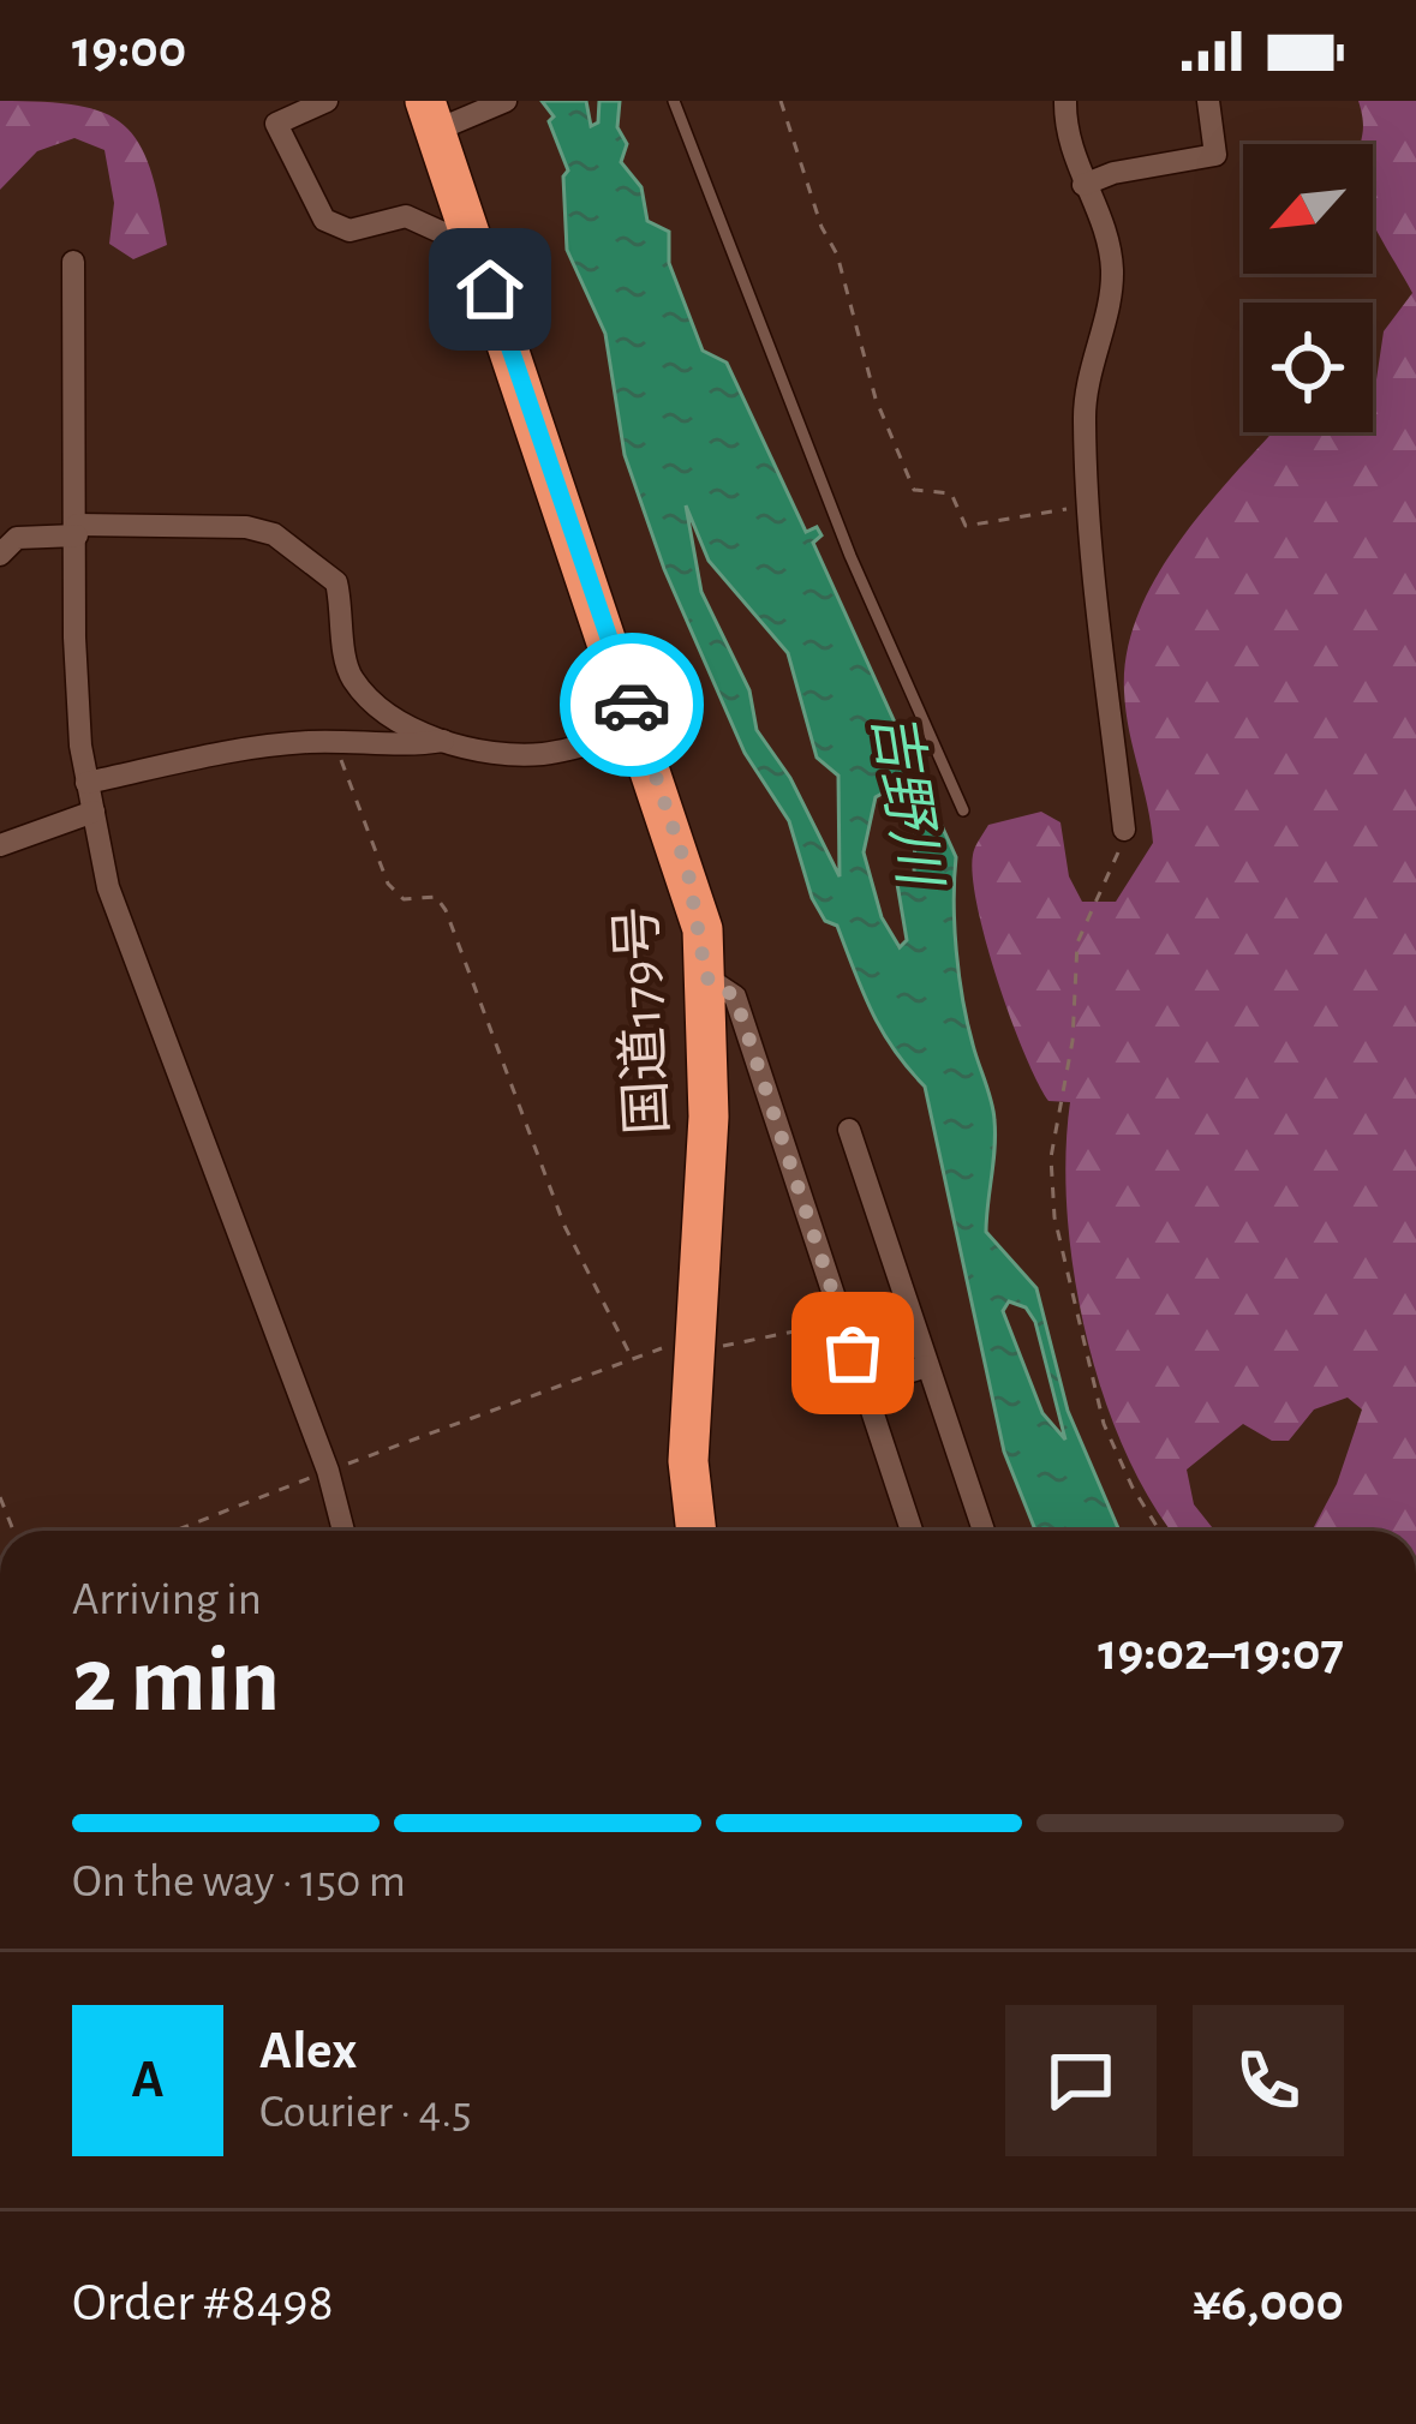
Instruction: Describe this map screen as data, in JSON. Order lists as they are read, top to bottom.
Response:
{
  "streets": {
    "highway": ["国道179号"]
  },
  "water": ["吉野川"],
  "north": "bottom left",
  "page": {
    "status": "19:00",
    "heading": ["2 min", "Arriving in", "19:02–19:07"],
    "panel": [
      "Alex",
      "Courier · 4.5",
      "Order #8498",
      "¥6,000"
    ],
    "bar": "On the way · 150 m",
    "round": "A"
  }
}
